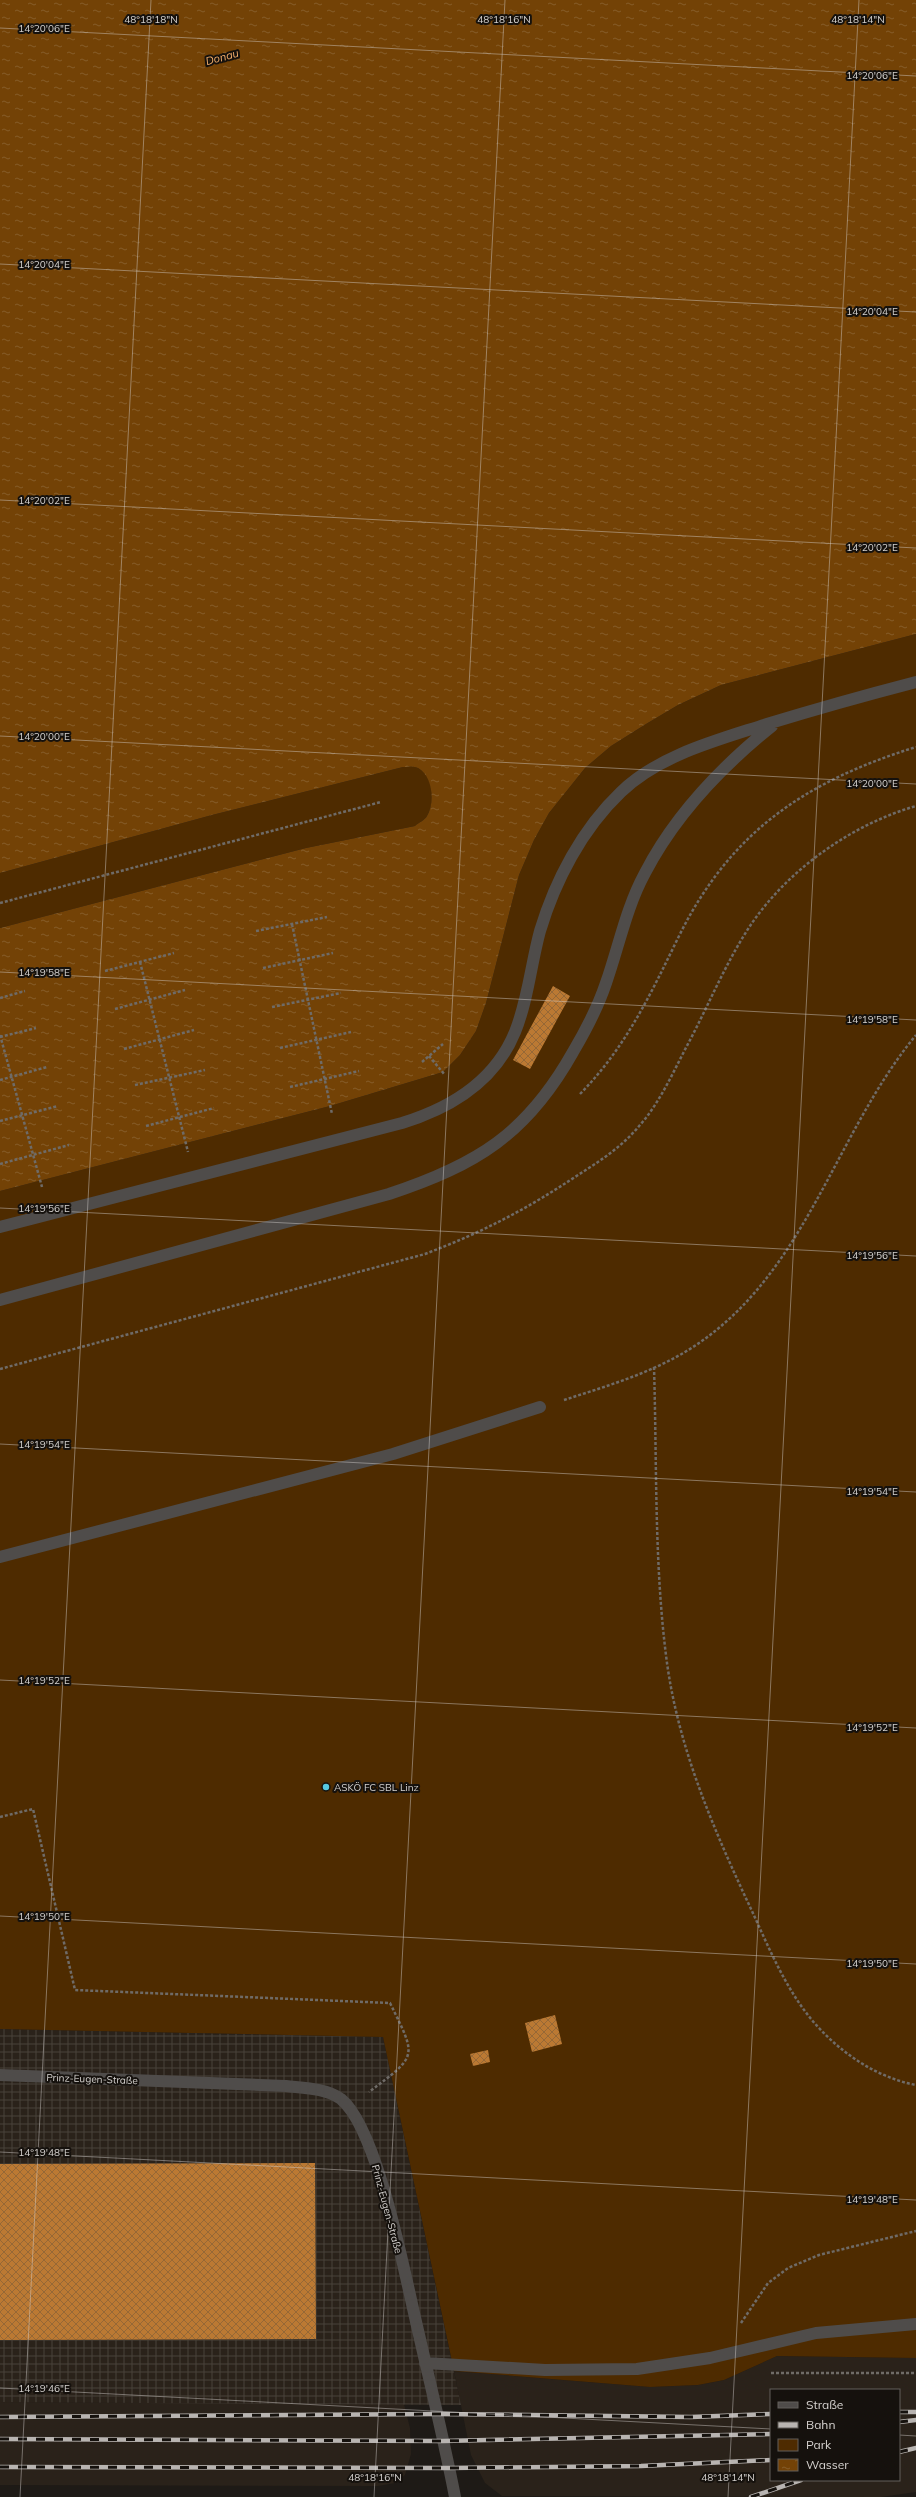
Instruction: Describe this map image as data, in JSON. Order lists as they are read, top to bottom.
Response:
{
  "streets": {
    "lane": ["Prinz-Eugen-Straße"]
  },
  "water": ["Donau"],
  "places": ["ASKÖ FC SBL Linz"],
  "legend": [
    "Straße",
    "Bahn",
    "Park",
    "Wasser"
  ],
  "coordinates": [
    "48°18'18\"N",
    "48°18'16\"N",
    "48°18'14\"N",
    "14°20'06\"E",
    "14°20'04\"E",
    "14°20'02\"E",
    "14°20'00\"E",
    "14°19'58\"E",
    "14°19'56\"E",
    "14°19'54\"E",
    "14°19'52\"E",
    "14°19'50\"E",
    "14°19'48\"E",
    "14°19'46\"E"
  ]
}
